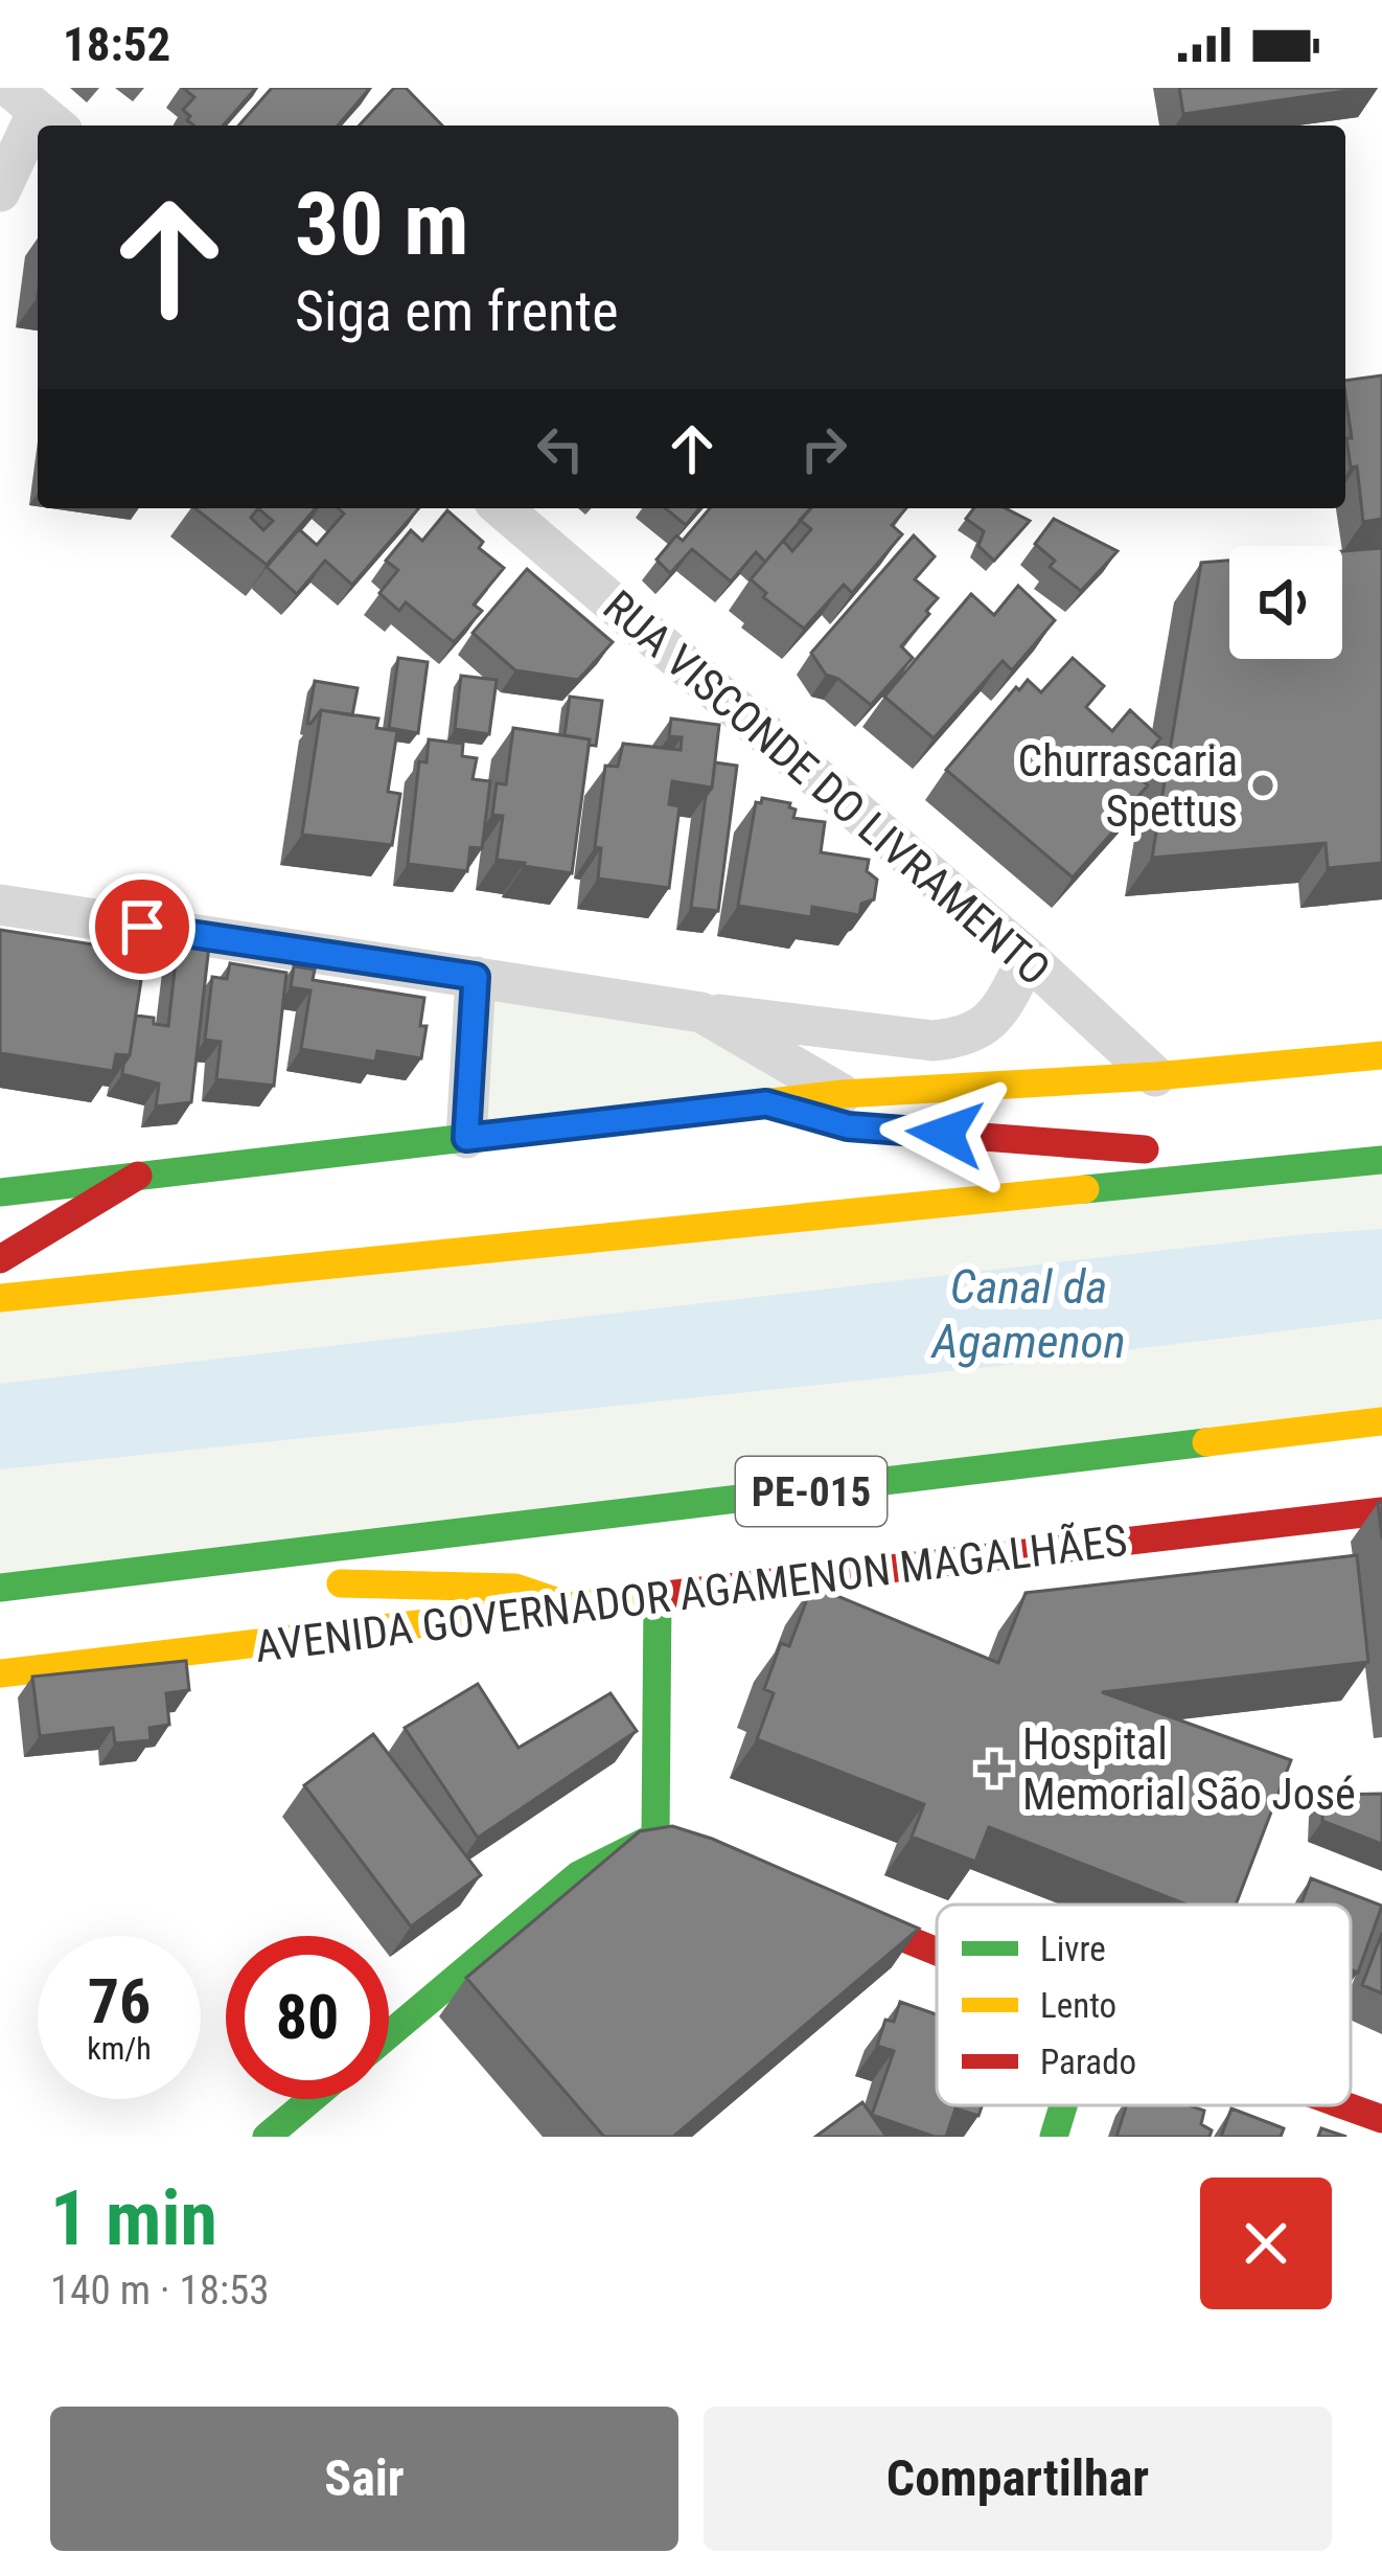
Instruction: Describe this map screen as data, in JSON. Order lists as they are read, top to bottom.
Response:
{
  "streets": {
    "main road": ["PE-015", "AVENIDA GOVERNADOR AGAMENON MAGALHÃES"],
    "street": ["RUA VISCONDE DO LIVRAMENTO"]
  },
  "water": ["Canal da Agamenon"],
  "places": {
    "other": ["Churrascaria Spettus"],
    "health": ["Hospital Memorial São José"]
  },
  "legend": ["Livre", "Lento", "Parado"],
  "page": {
    "status": "18:52",
    "turn": ["30 m", "Siga em frente"],
    "speed": "76 km/h",
    "limit": "80",
    "heading": ["1 min", "140 m · 18:53"],
    "buttons": ["Sair", "Compartilhar"]
  }
}
